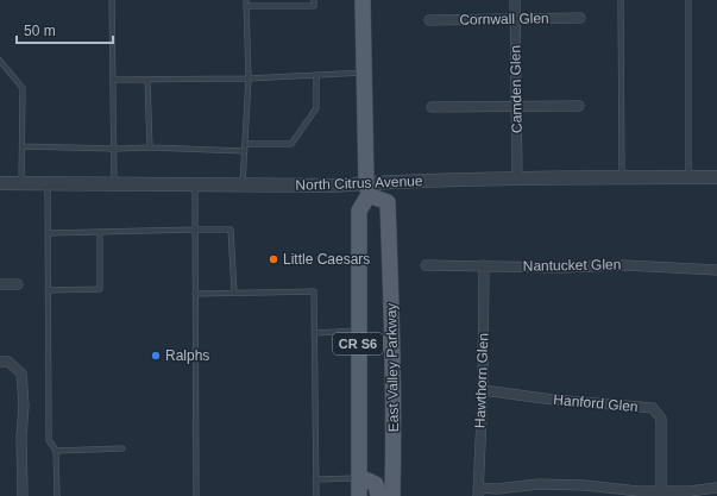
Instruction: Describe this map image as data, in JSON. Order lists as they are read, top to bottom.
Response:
{
  "streets": {
    "main road": ["CR S6", "East Valley Parkway"],
    "street": [
      "Cornwall Glen",
      "Camden Glen",
      "North Citrus Avenue",
      "Nantucket Glen",
      "Hawthorn Glen",
      "Hanford Glen"
    ]
  },
  "crossings": [
    ["Cornwall Glen", "Camden Glen"],
    ["Camden Glen", "North Citrus Avenue"],
    ["North Citrus Avenue", "CR S6"],
    ["North Citrus Avenue", "East Valley Parkway"],
    ["Nantucket Glen", "Hawthorn Glen"],
    ["CR S6", "East Valley Parkway"],
    ["Hawthorn Glen", "Hanford Glen"]
  ],
  "places": ["Little Caesars", "Ralphs"],
  "scale_bar": "50 m"
}
